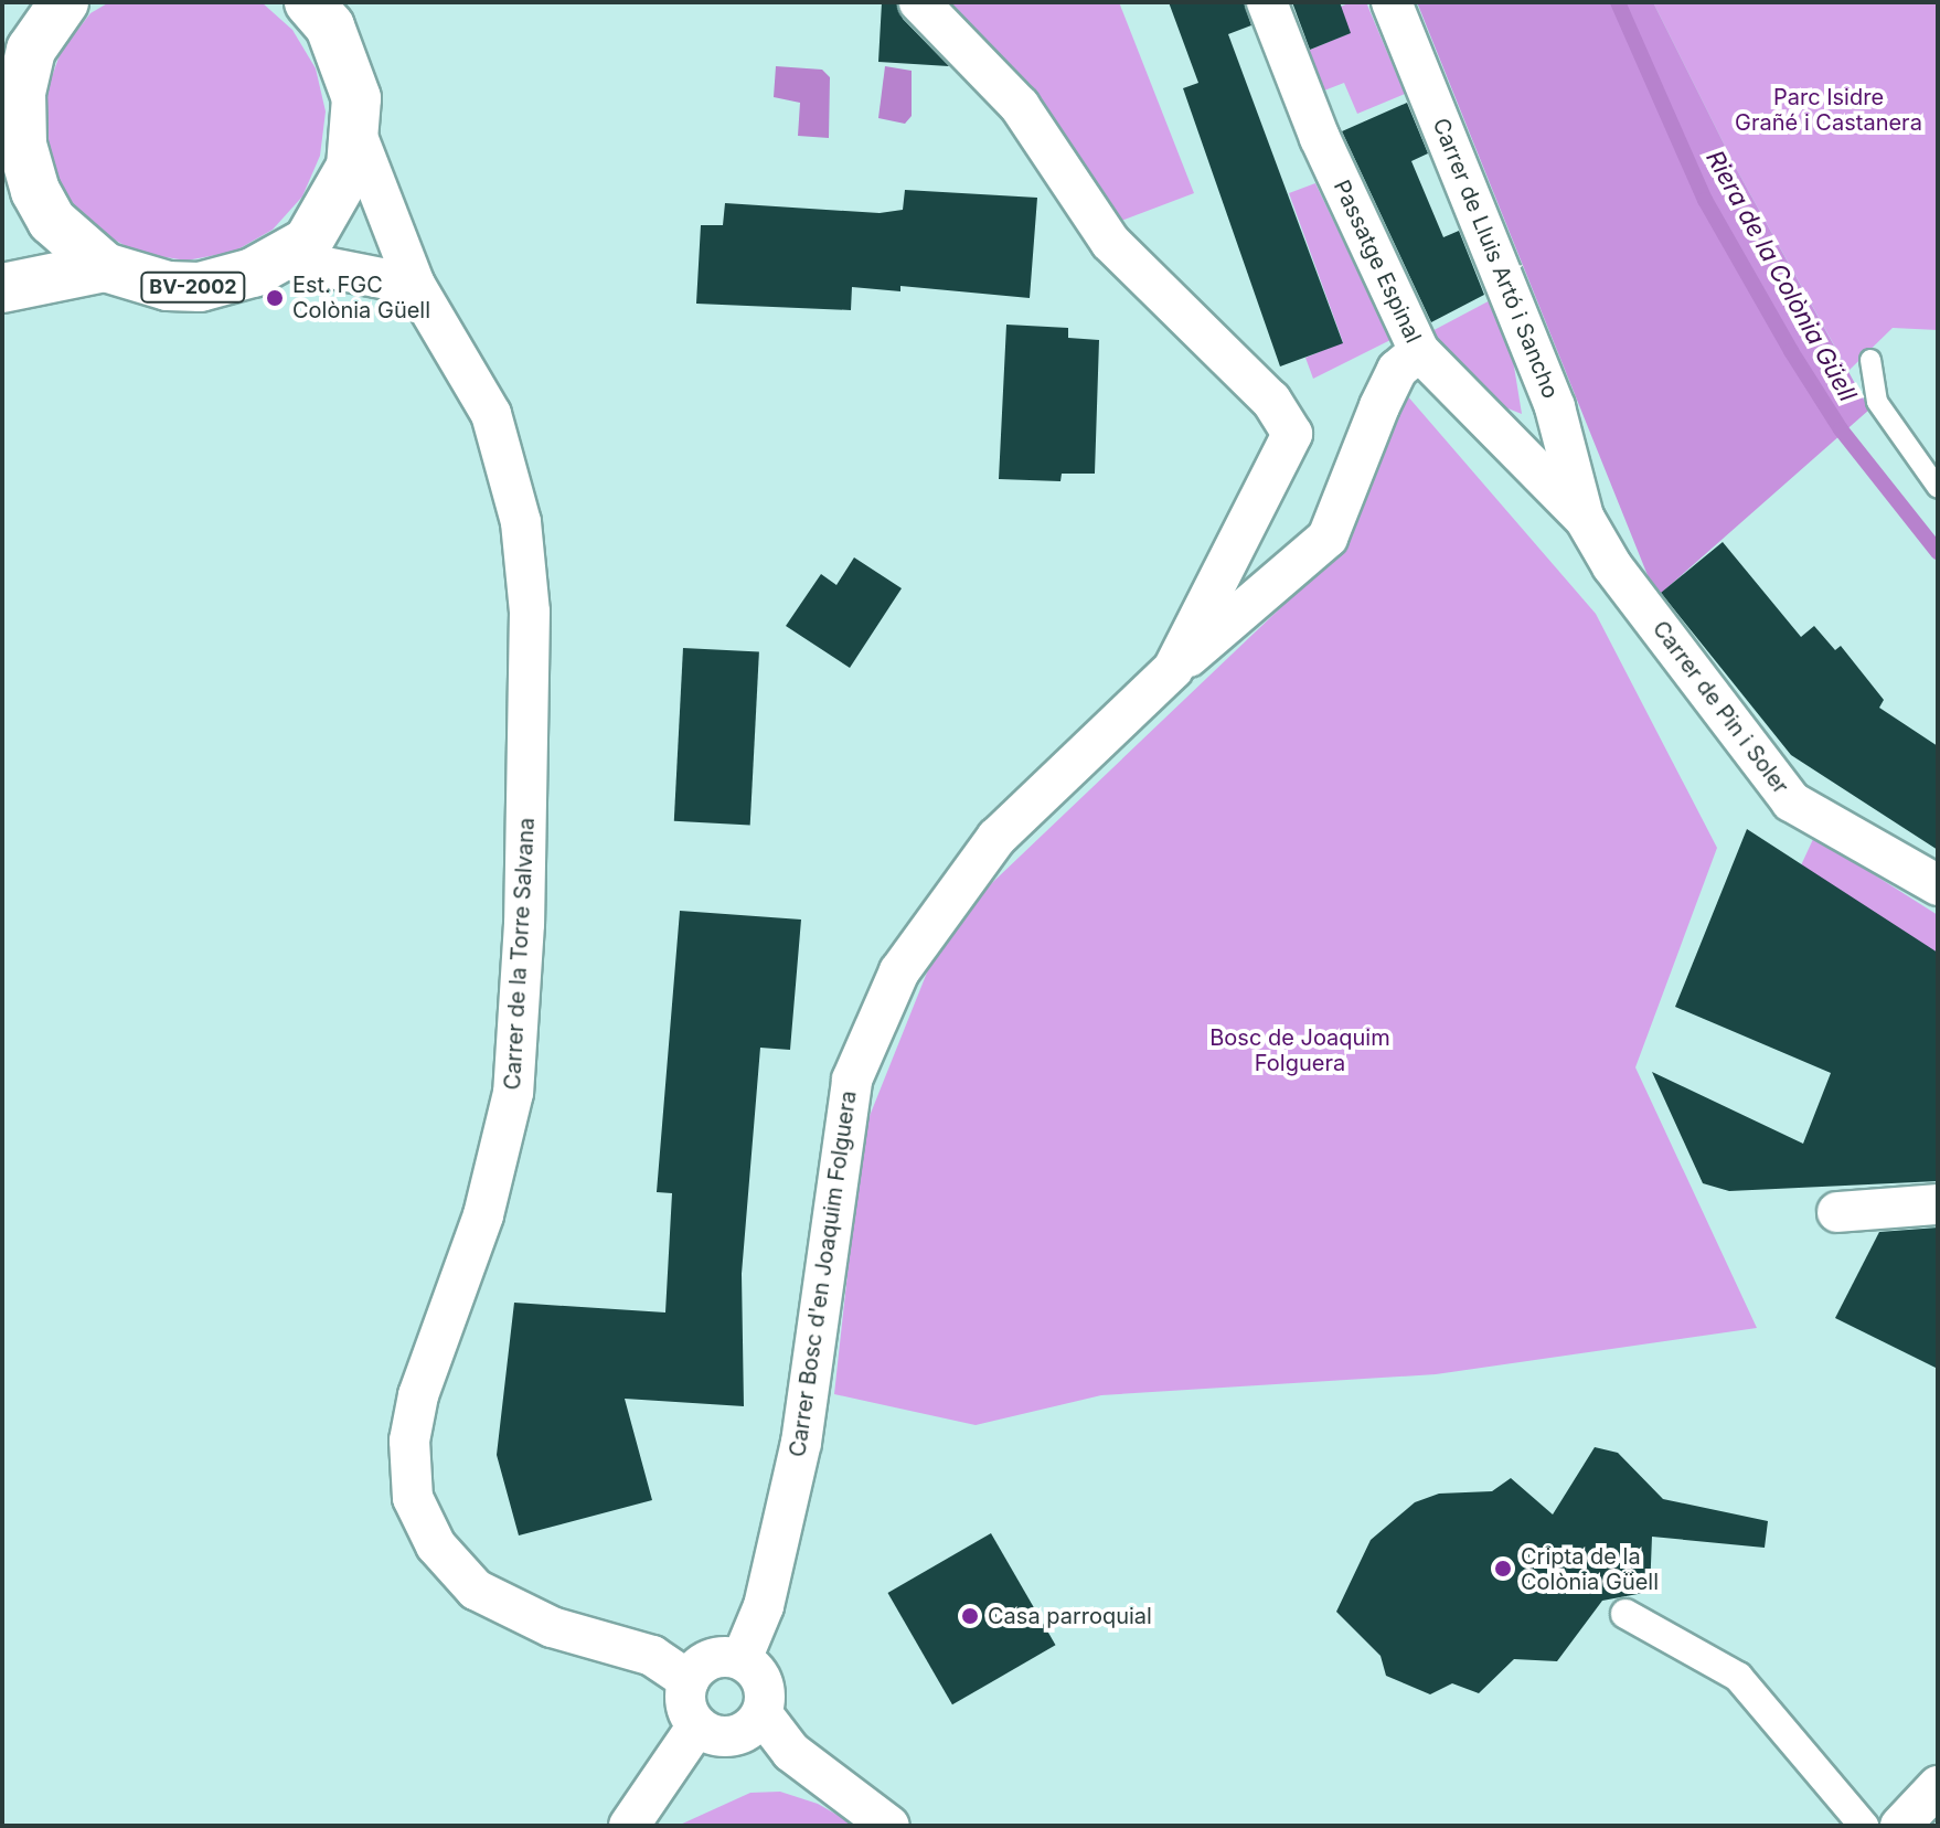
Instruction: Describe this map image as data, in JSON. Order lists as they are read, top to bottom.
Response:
{
  "streets": {
    "main road": ["BV-2002"],
    "street": [
      "Carrer de Lluis Artó i Sancho",
      "Passatge Espinal",
      "Carrer de Pin i Soler",
      "Carrer de la Torre Salvana",
      "Carrer Bosc d'en Joaquim Folguera"
    ]
  },
  "crossings": [
    ["Carrer de Lluis Artó i Sancho", "Passatge Espinal"],
    ["Carrer de Lluis Artó i Sancho", "Carrer de Pin i Soler"],
    ["Passatge Espinal", "Carrer de Pin i Soler"],
    ["BV-2002", "Carrer de la Torre Salvana"],
    ["Carrer de la Torre Salvana", "Carrer Bosc d'en Joaquim Folguera"]
  ],
  "water": ["Riera de la Colònia Güell"],
  "parks": ["Parc Isidre Grañé i Castanera", "Bosc de Joaquim Folguera"],
  "places": ["Est. FGC Colònia Güell", "Cripta de la Colònia Güell", "Casa parroquial"]
}
